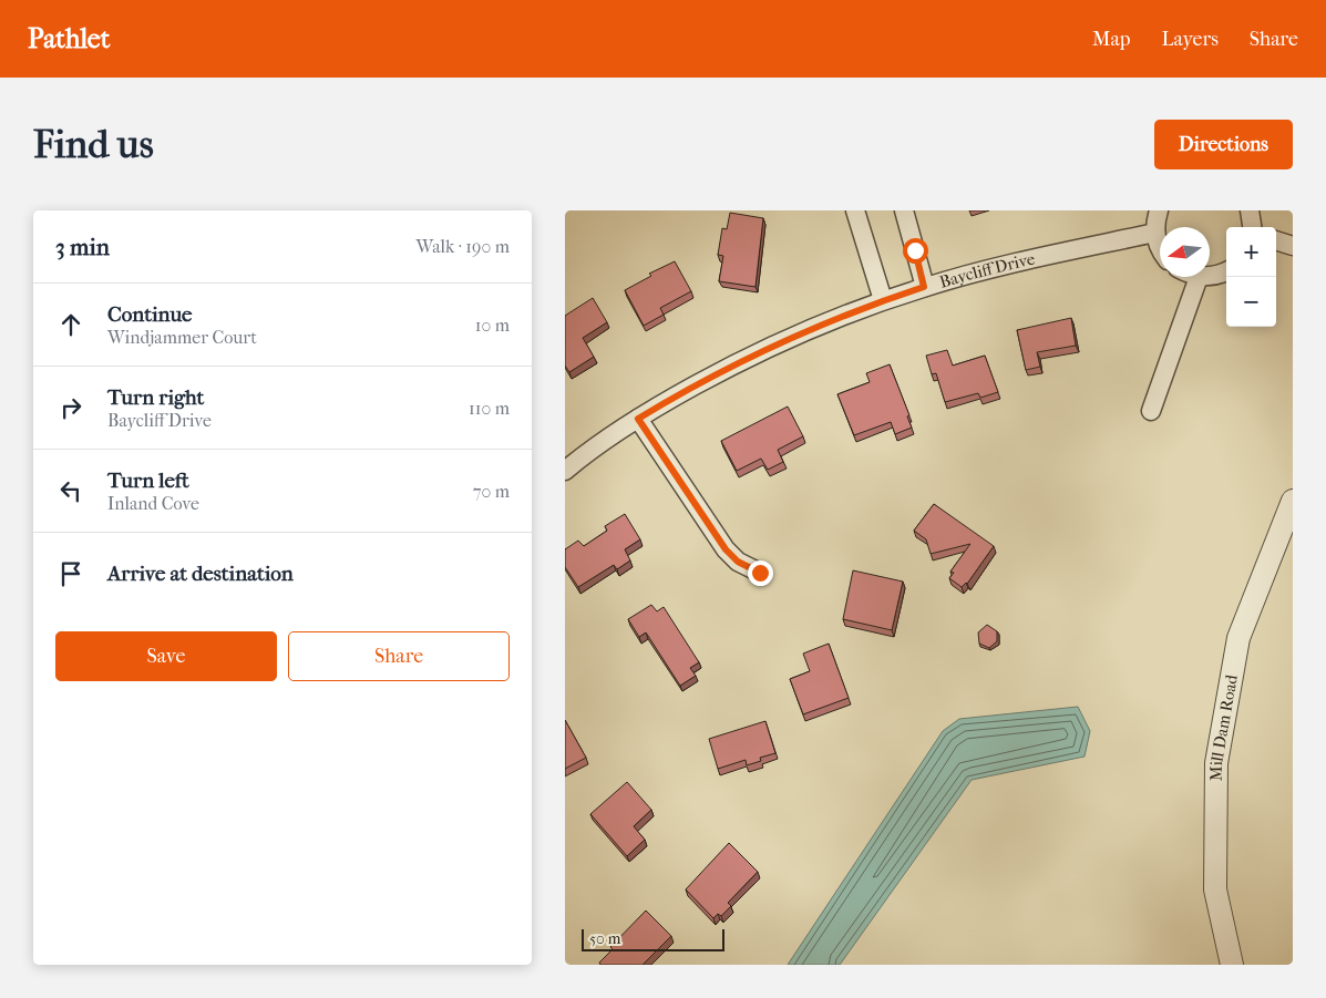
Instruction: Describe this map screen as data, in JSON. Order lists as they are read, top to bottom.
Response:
{
  "streets": {
    "street": ["Baycliff Drive", "Mill Dam Road"]
  },
  "scale_bar": "50 m",
  "north": "left",
  "page": {
    "header": "Pathlet",
    "nav": ["Map", "Layers", "Share"],
    "buttons": [
      "Directions",
      ["Save", "Share"]
    ],
    "title": "Find us",
    "heading": ["3 min", "Walk · 190 m"],
    "map_buttons": ["+", "−"],
    "list": [
      ["Continue", "Windjammer Court", "10 m"],
      ["Turn right", "Baycliff Drive", "110 m"],
      ["Turn left", "Inland Cove", "70 m"],
      "Arrive at destination"
    ],
    "scale": "50 m"
  }
}
